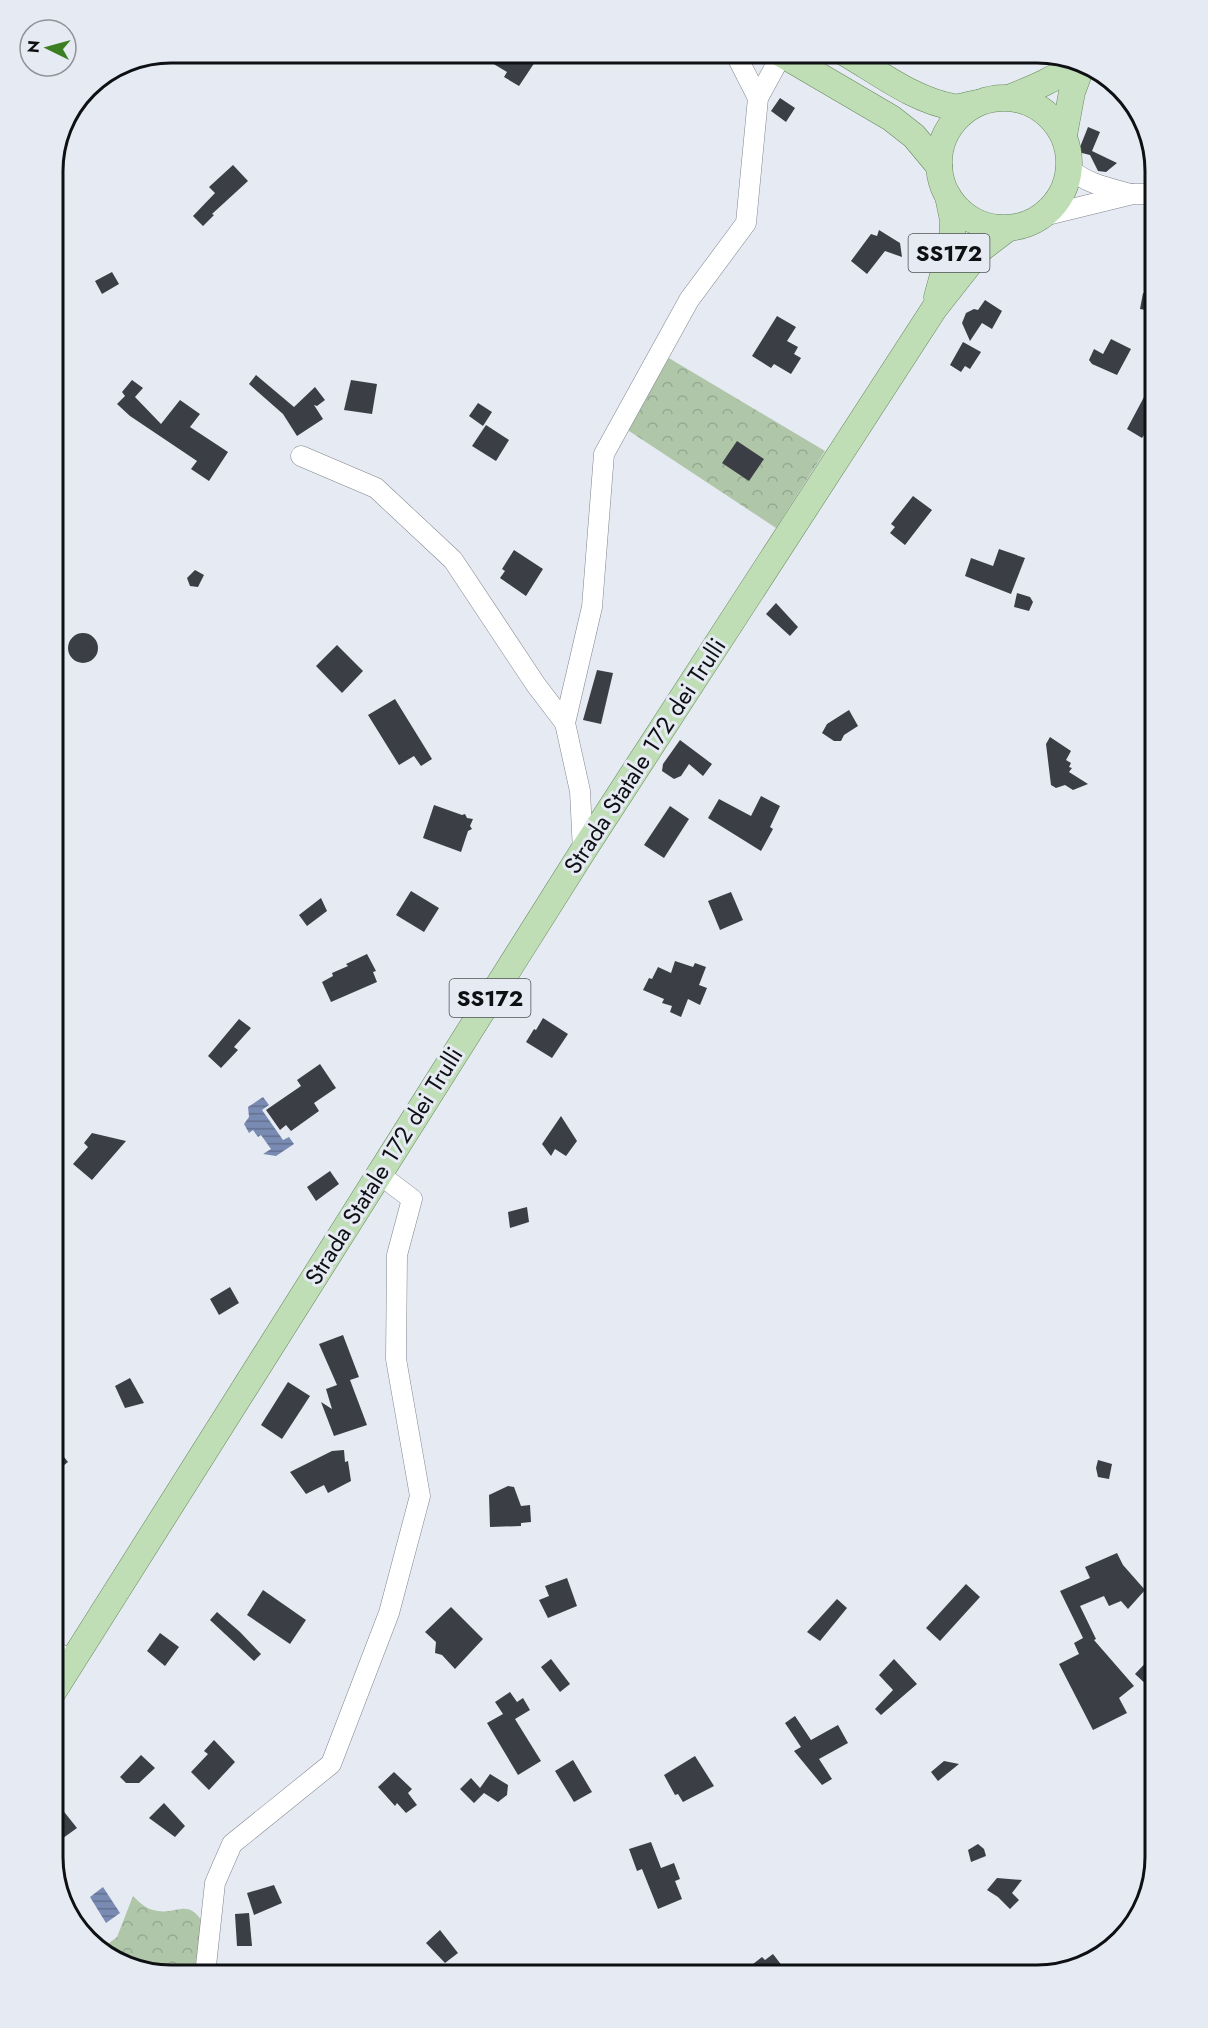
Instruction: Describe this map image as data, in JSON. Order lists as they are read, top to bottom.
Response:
{
  "streets": {
    "main road": ["SS172", "Strada Statale 172 dei Trulli"]
  },
  "north": "left"
}
